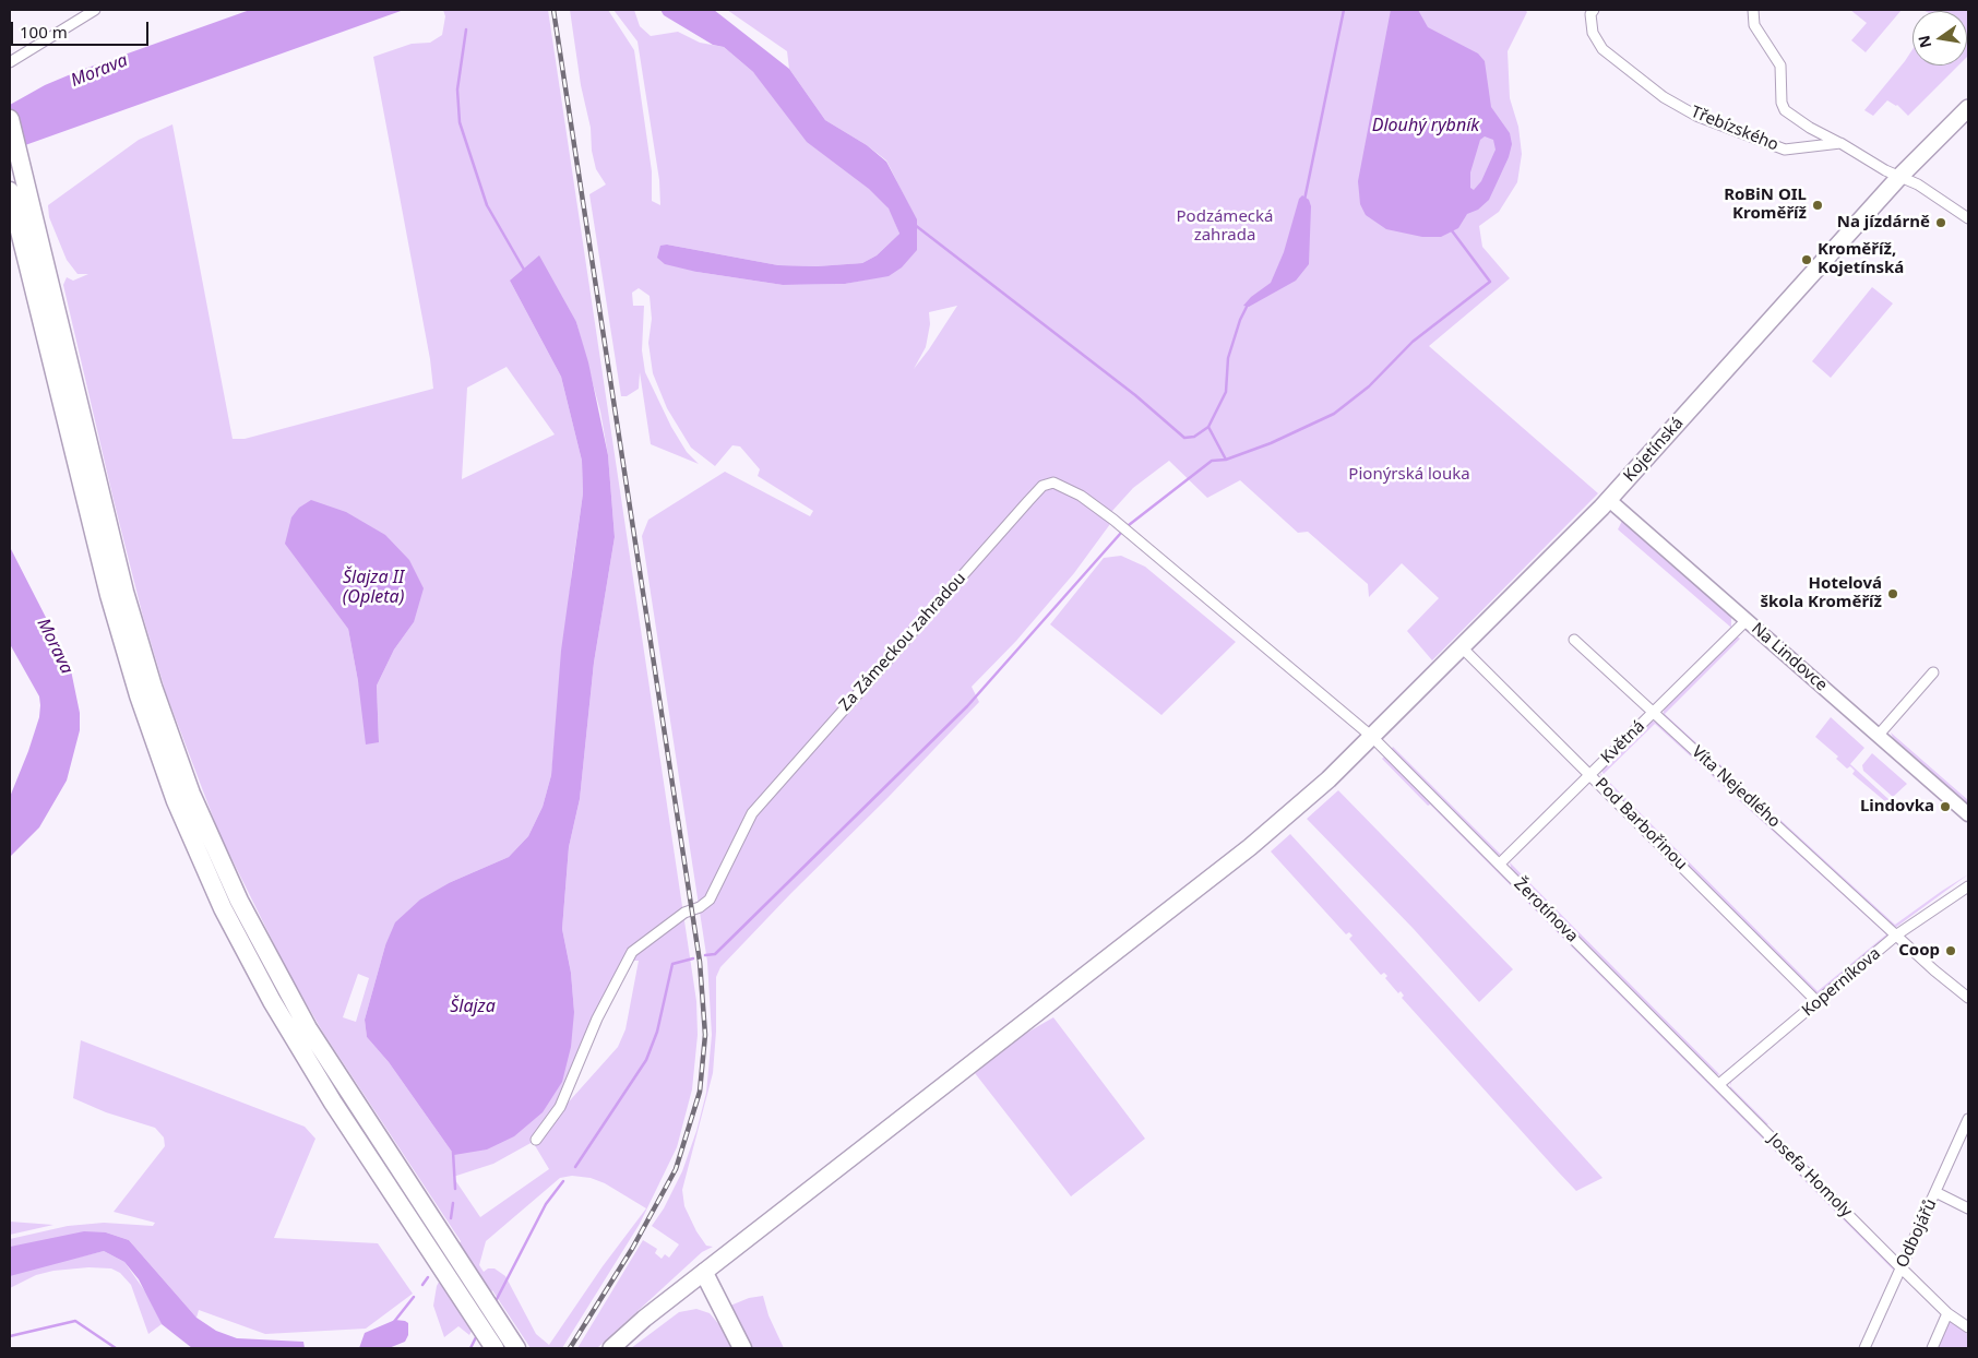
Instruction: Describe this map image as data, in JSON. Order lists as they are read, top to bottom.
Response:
{
  "streets": {
    "main road": ["Kojetínská", "Na Lindovce"],
    "street": [
      "Třebízského",
      "Za Zámeckou zahradou",
      "Květná",
      "Víta Nejedlého",
      "Pod Barbořinou",
      "Žerotínova",
      "Koperníkova",
      "Josefa Homoly",
      "Odbojářů"
    ]
  },
  "crossings": [
    ["Kojetínská", "Za Zámeckou zahradou"],
    ["Kojetínská", "Na Lindovce"],
    ["Kojetínská", "Pod Barbořinou"],
    ["Kojetínská", "Žerotínova"],
    ["Za Zámeckou zahradou", "Žerotínova"],
    ["Na Lindovce", "Květná"],
    ["Květná", "Víta Nejedlého"],
    ["Květná", "Pod Barbořinou"],
    ["Květná", "Žerotínova"],
    ["Víta Nejedlého", "Koperníkova"],
    ["Pod Barbořinou", "Koperníkova"],
    ["Žerotínova", "Koperníkova"],
    ["Žerotínova", "Josefa Homoly"],
    ["Koperníkova", "Josefa Homoly"],
    ["Josefa Homoly", "Odbojářů"]
  ],
  "water": [
    "Morava",
    "Dlouhý rybník",
    "Šlajza II (Opleta)",
    "Šlajza"
  ],
  "parks": ["Podzámecká zahrada", "Pionýrská louka"],
  "places": [
    "RoBiN OIL Kroměříž",
    "Na jízdárně",
    "Kroměříž, Kojetínská",
    "Hotelová škola Kroměříž",
    "Lindovka",
    "Coop"
  ],
  "scale_bar": "100 m",
  "north": "left"
}
